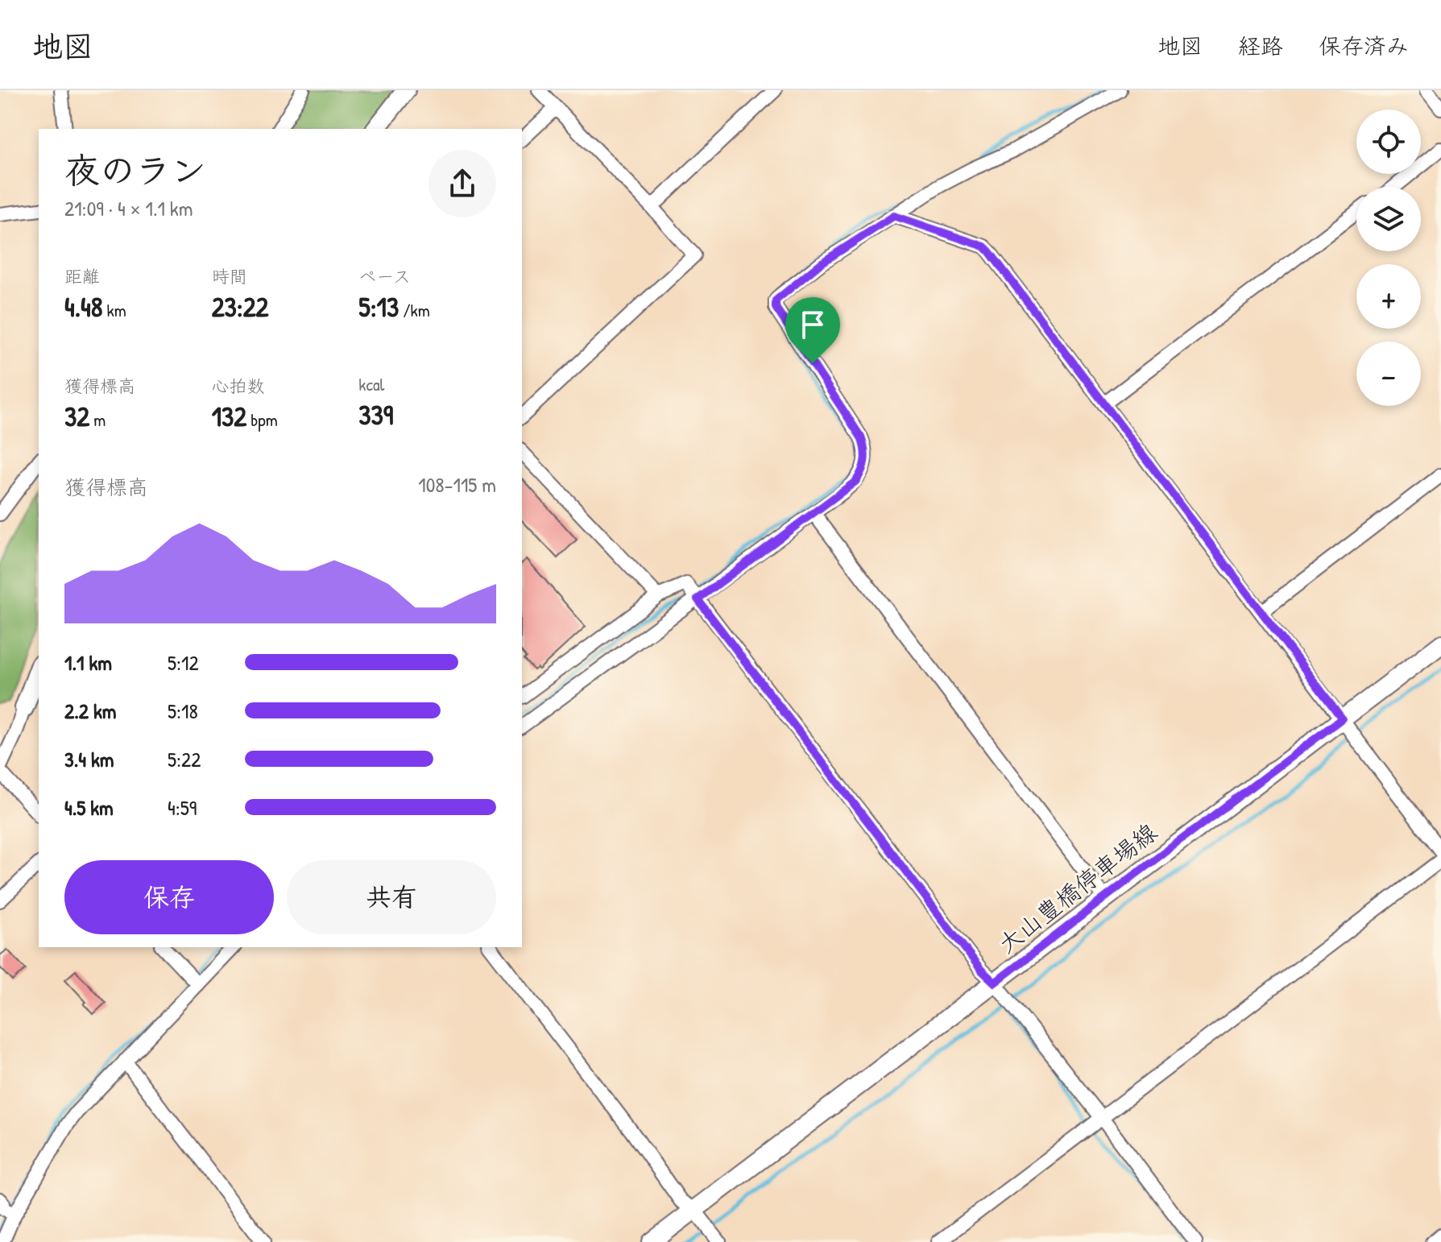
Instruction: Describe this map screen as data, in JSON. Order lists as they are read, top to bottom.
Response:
{
  "streets": {
    "main road": ["大山豊橋停車場線"]
  },
  "page": {
    "header": "地図",
    "nav": ["地図", "経路", "保存済み"],
    "map_buttons": ["+", "−"],
    "heading": ["夜のラン", "21:09 · 4 × 1.1 km"],
    "stats": [
      ["距離", "4.48 km"],
      ["時間", "23:22"],
      ["ペース", "5:13 /km"],
      ["獲得標高", "32 m"],
      ["心拍数", "132 bpm"],
      ["kcal", "339"]
    ],
    "chart": ["獲得標高", "108–115 m"],
    "list": [
      {
        "name": "1.1 km",
        "note": "5:12"
      },
      {
        "name": "2.2 km",
        "note": "5:18"
      },
      {
        "name": "3.4 km",
        "note": "5:22"
      },
      {
        "name": "4.5 km",
        "note": "4:59"
      }
    ],
    "buttons": ["保存", "共有"]
  }
}
